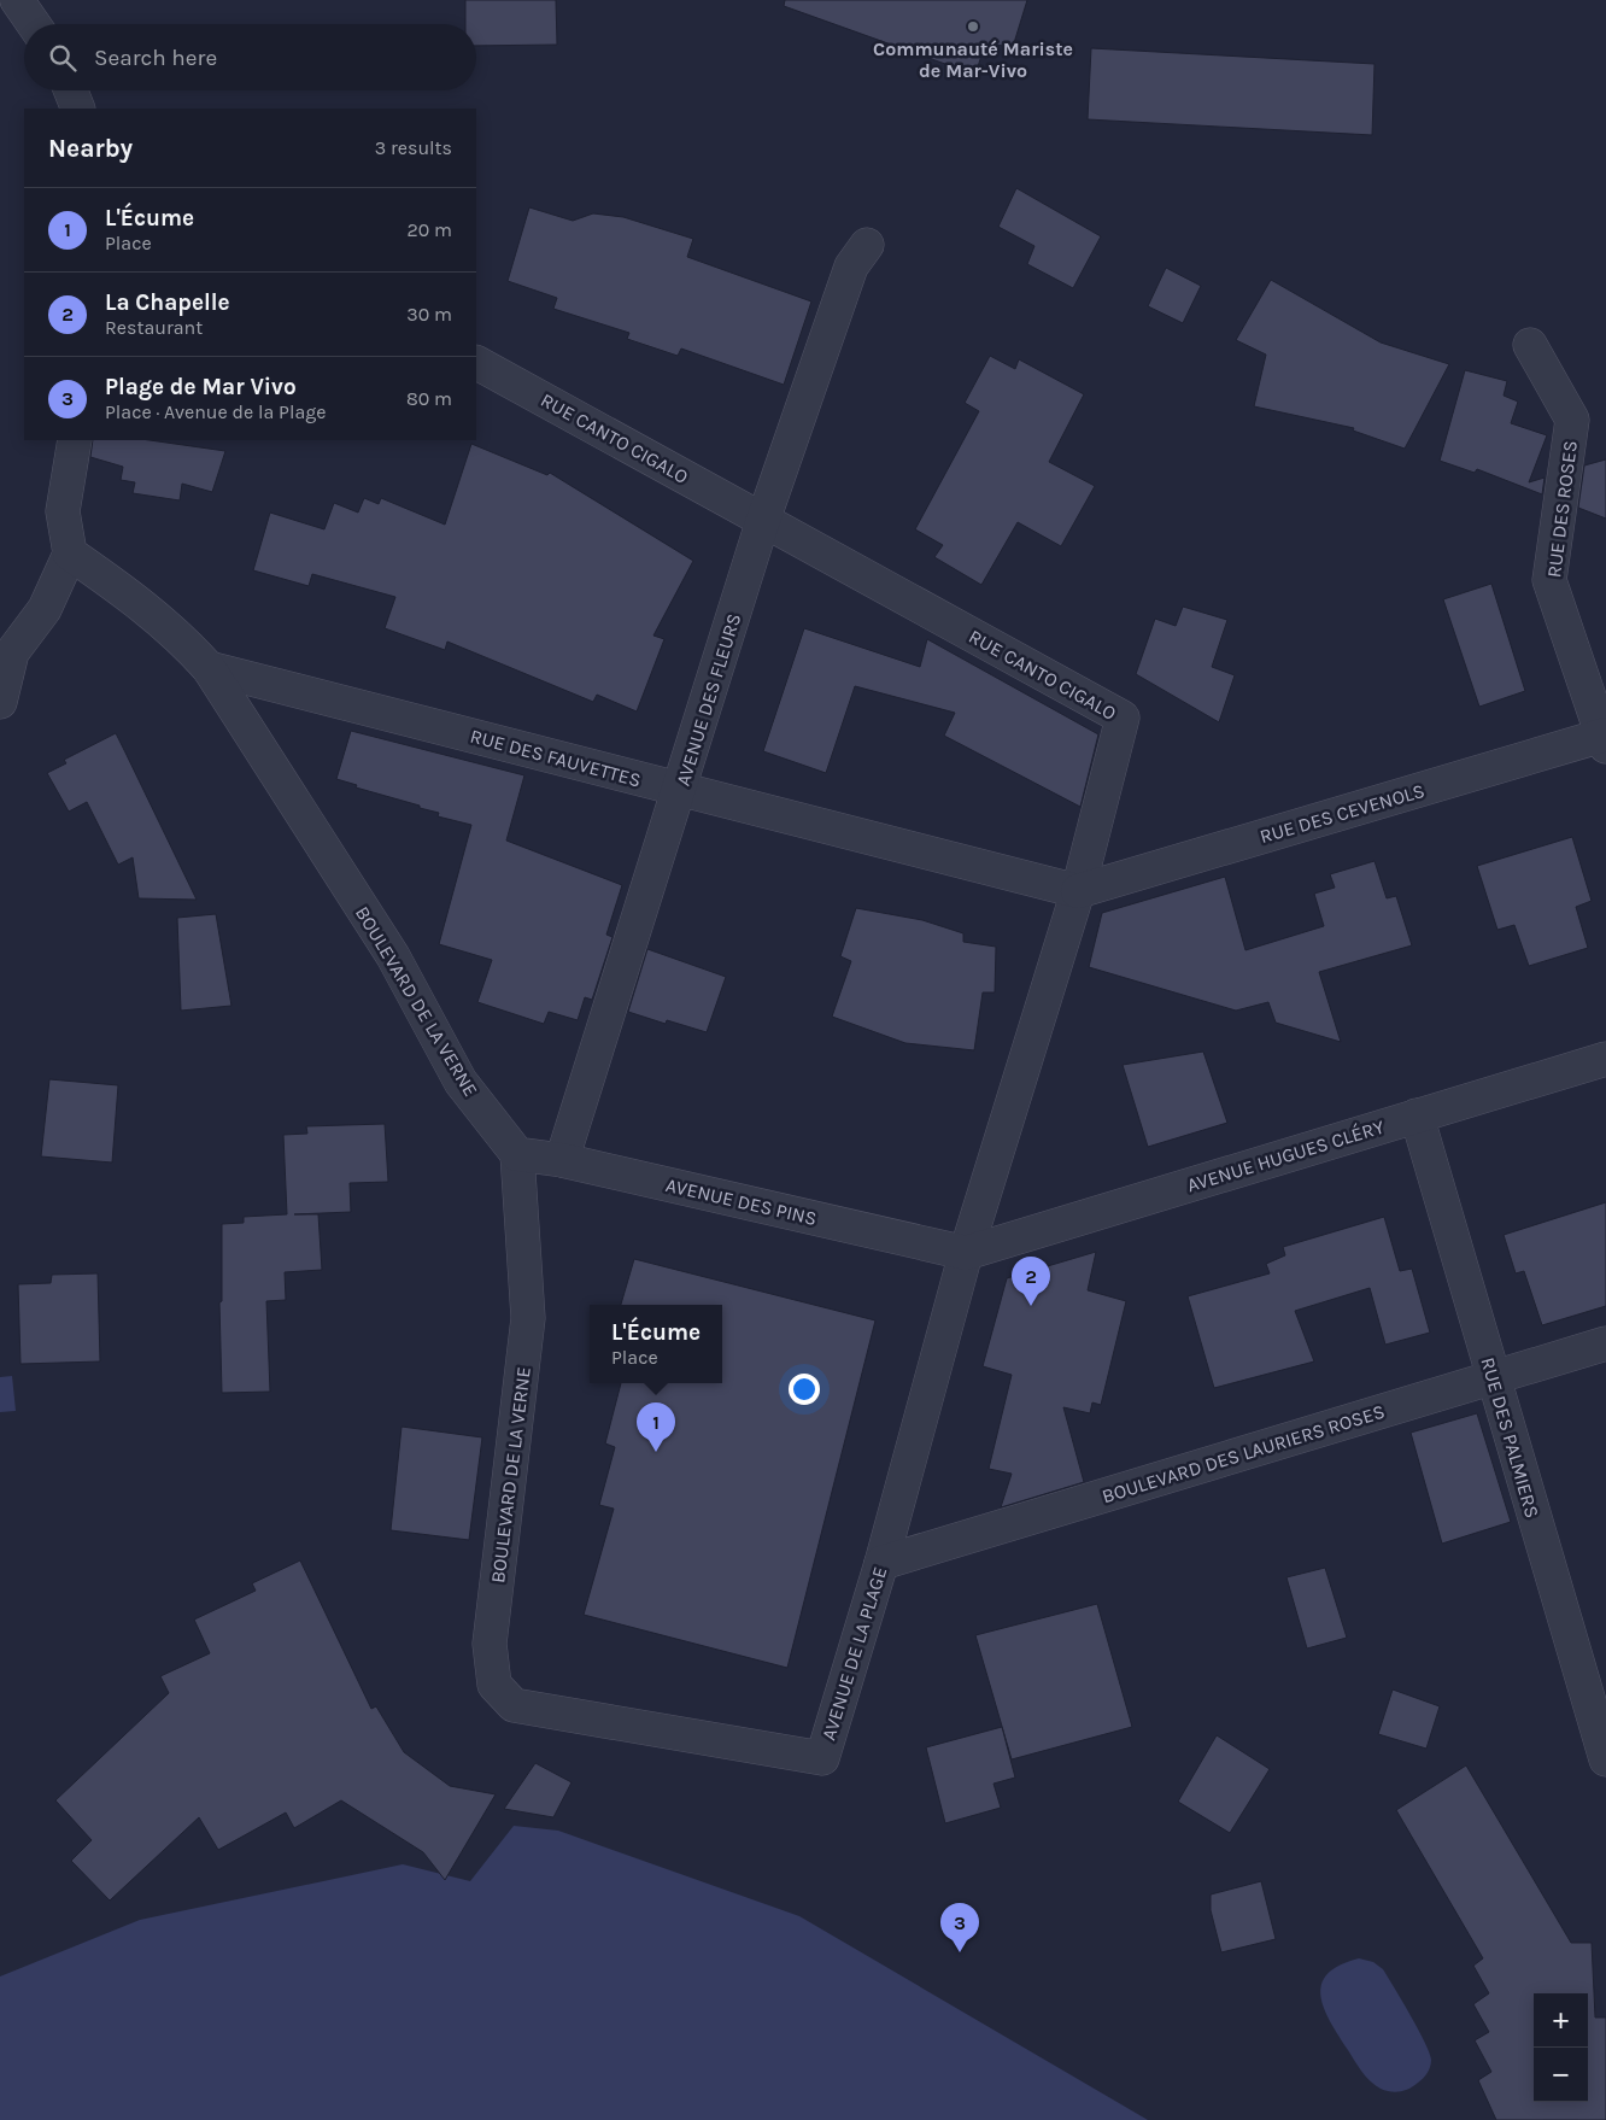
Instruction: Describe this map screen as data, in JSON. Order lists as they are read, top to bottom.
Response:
{
  "streets": {
    "street": [
      "RUE CANTO CIGALO",
      "RUE DES ROSES",
      "AVENUE DES FLEURS",
      "RUE DES FAUVETTES",
      "RUE DES CEVENOLS",
      "BOULEVARD DE LA VERNE",
      "AVENUE HUGUES CLÉRY",
      "AVENUE DES PINS",
      "RUE DES PALMIERS",
      "BOULEVARD DES LAURIERS ROSES",
      "AVENUE DE LA PLAGE"
    ]
  },
  "crossings": [
    ["RUE CANTO CIGALO", "AVENUE DES FLEURS"],
    ["RUE CANTO CIGALO", "RUE DES FAUVETTES"],
    ["RUE CANTO CIGALO", "RUE DES CEVENOLS"],
    ["RUE CANTO CIGALO", "AVENUE HUGUES CLÉRY"],
    ["RUE CANTO CIGALO", "AVENUE DES PINS"],
    ["RUE CANTO CIGALO", "AVENUE DE LA PLAGE"],
    ["RUE DES ROSES", "RUE DES CEVENOLS"],
    ["AVENUE DES FLEURS", "RUE DES FAUVETTES"],
    ["AVENUE DES FLEURS", "AVENUE DES PINS"],
    ["RUE DES FAUVETTES", "RUE DES CEVENOLS"],
    ["RUE DES FAUVETTES", "BOULEVARD DE LA VERNE"],
    ["BOULEVARD DE LA VERNE", "AVENUE DES PINS"],
    ["BOULEVARD DE LA VERNE", "AVENUE DE LA PLAGE"],
    ["AVENUE HUGUES CLÉRY", "AVENUE DES PINS"],
    ["AVENUE HUGUES CLÉRY", "RUE DES PALMIERS"],
    ["AVENUE HUGUES CLÉRY", "AVENUE DE LA PLAGE"],
    ["AVENUE DES PINS", "AVENUE DE LA PLAGE"],
    ["RUE DES PALMIERS", "BOULEVARD DES LAURIERS ROSES"],
    ["BOULEVARD DES LAURIERS ROSES", "AVENUE DE LA PLAGE"]
  ],
  "places": ["Communauté Mariste de Mar-Vivo"],
  "page": {
    "search": "Search here",
    "heading": ["Nearby", "3 results"],
    "list": [
      {
        "mark": "1",
        "name": "L'Écume",
        "note": "Place",
        "value": "20 m"
      },
      {
        "mark": "2",
        "name": "La Chapelle",
        "note": "Restaurant",
        "value": "30 m"
      },
      {
        "mark": "3",
        "name": "Plage de Mar Vivo",
        "note": "Place · Avenue de la Plage",
        "value": "80 m"
      }
    ],
    "pins": ["2", "1", "3"],
    "popup": ["L'Écume", "Place"],
    "map_buttons": ["+", "−"]
  }
}
